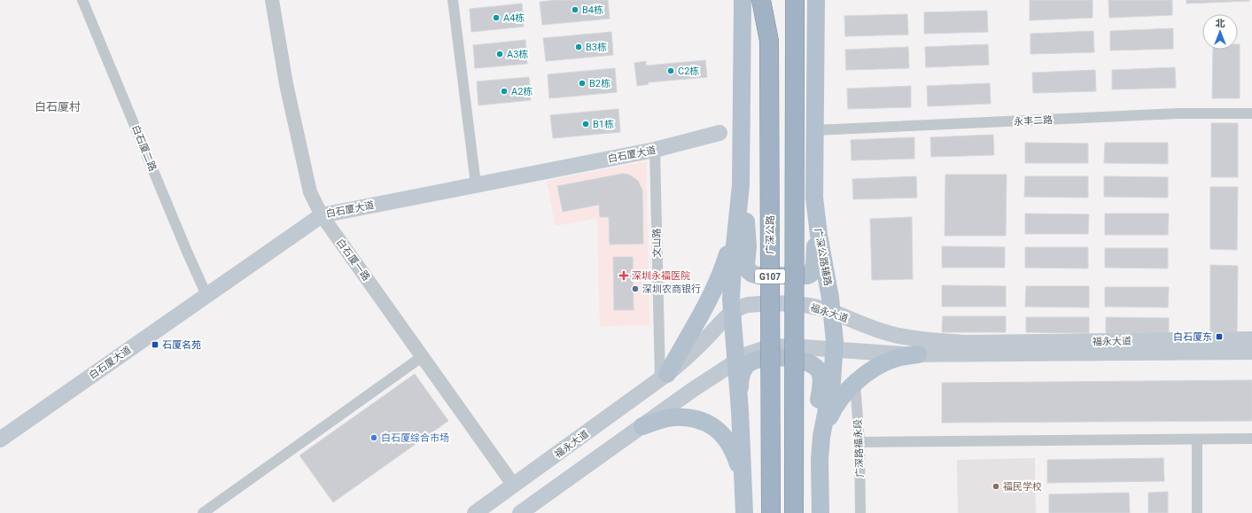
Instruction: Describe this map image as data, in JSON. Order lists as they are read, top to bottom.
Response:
{
  "streets": {
    "highway": ["广深公路", "G107"],
    "main road": ["白石厦大道", "广深公路辅路", "福永大道"],
    "street": [
      "永丰二路",
      "白石厦二路",
      "文山路",
      "白石厦一路",
      "广深路福永段"
    ]
  },
  "crossings": [
    ["永丰二路", "广深公路辅路"],
    ["白石厦二路", "白石厦大道"],
    ["白石厦大道", "文山路"],
    ["白石厦大道", "白石厦一路"],
    ["文山路", "福永大道"],
    ["广深公路辅路", "福永大道"],
    ["白石厦一路", "福永大道"]
  ],
  "districts": ["白石厦村"],
  "places": {
    "other": [
      "B4栋",
      "A4栋",
      "B3栋",
      "A3栋",
      "C2栋",
      "B2栋",
      "A2栋",
      "B1栋",
      "深圳农商银行",
      "白石厦综合市场",
      "福民学校"
    ],
    "health": ["深圳永福医院"],
    "transit": ["白石厦东", "石厦名苑"]
  },
  "north": "top"
}
